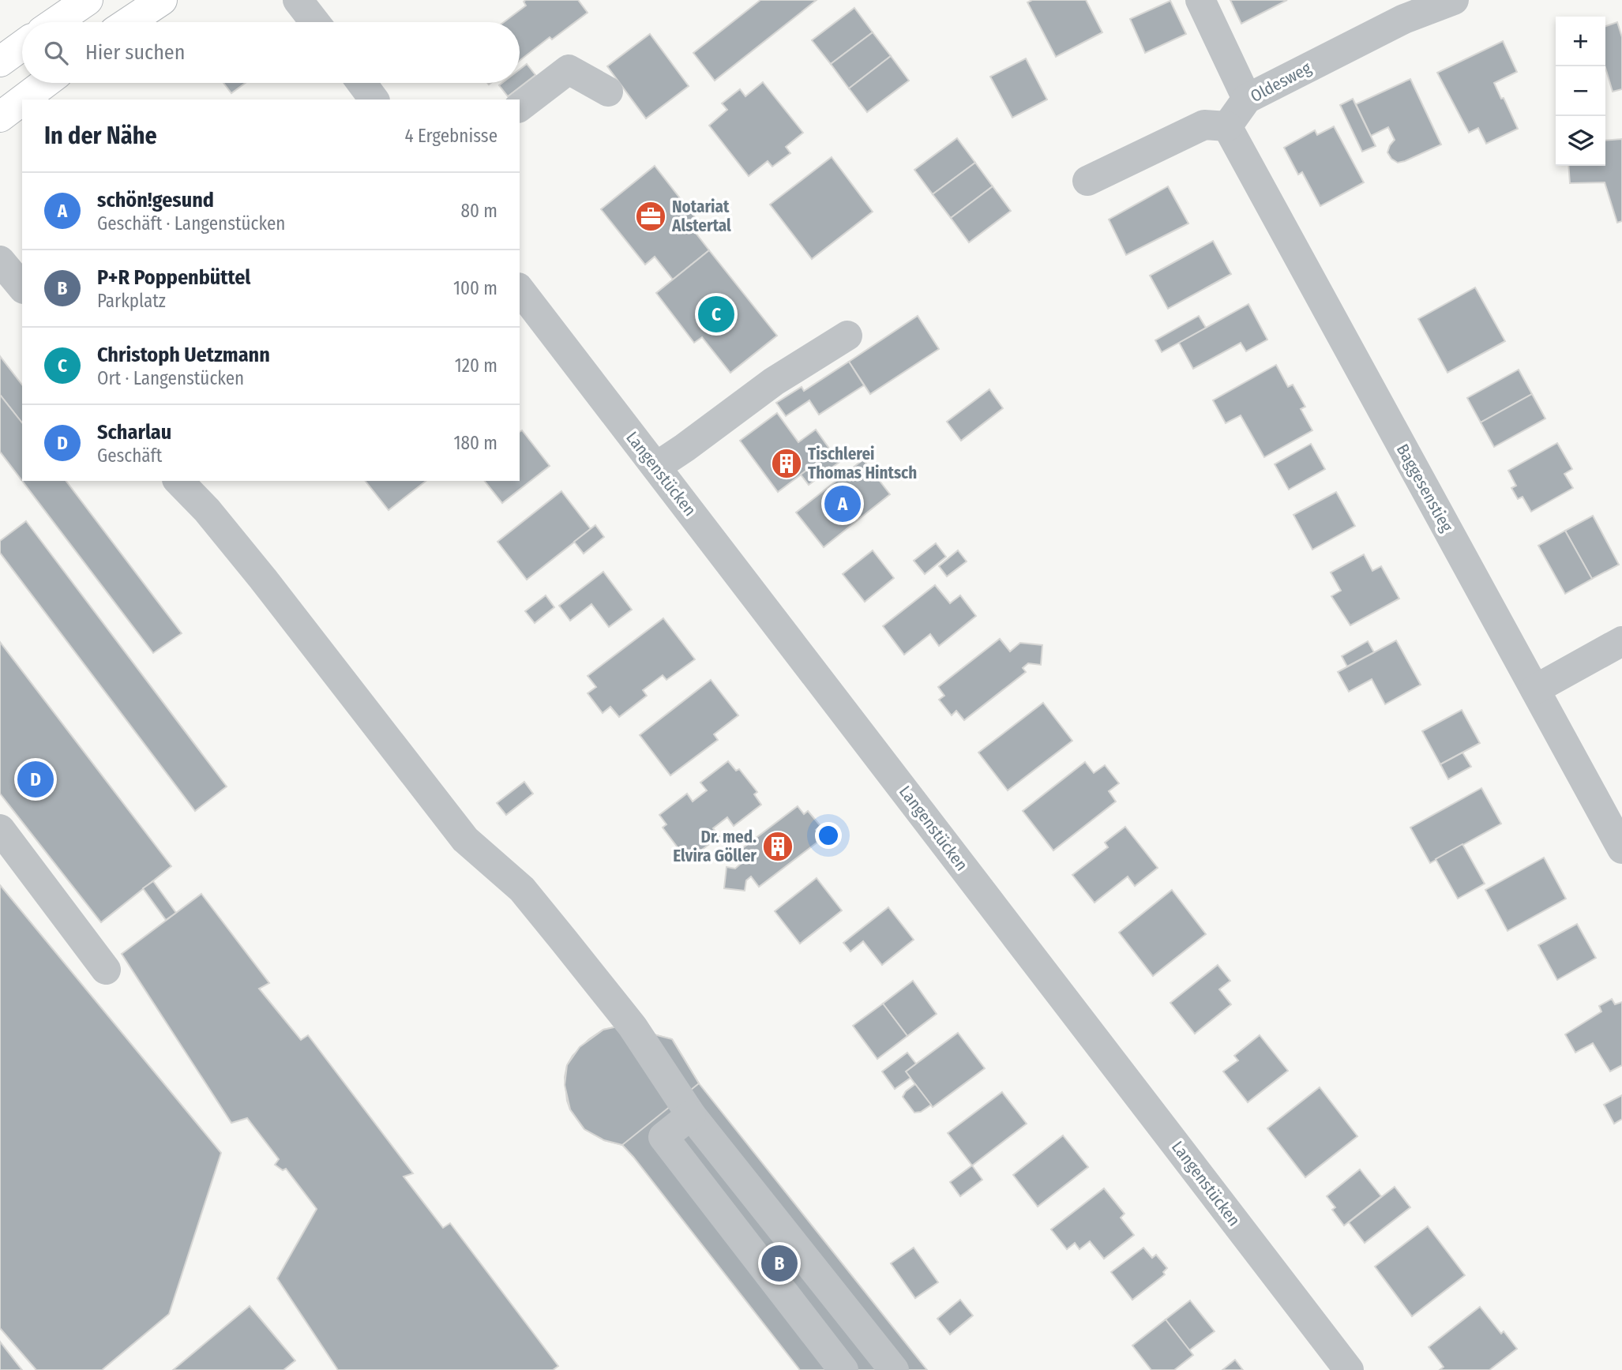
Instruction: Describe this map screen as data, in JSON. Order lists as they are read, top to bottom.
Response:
{
  "streets": {
    "street": ["Oldesweg", "Langenstücken", "Baggesenstieg"]
  },
  "crossings": [
    ["Oldesweg", "Baggesenstieg"]
  ],
  "places": {
    "office": ["Notariat Alstertal"],
    "building": ["Tischlerei Thomas Hintsch", "Dr. med. Elvira Göller"]
  },
  "page": {
    "map_buttons": ["+", "−"],
    "search": "Hier suchen",
    "heading": ["In der Nähe", "4 Ergebnisse"],
    "list": [
      {
        "mark": "A",
        "name": "schön!gesund",
        "note": "Geschäft · Langenstücken",
        "value": "80 m"
      },
      {
        "mark": "B",
        "name": "P+R Poppenbüttel",
        "note": "Parkplatz",
        "value": "100 m"
      },
      {
        "mark": "C",
        "name": "Christoph Uetzmann",
        "note": "Ort · Langenstücken",
        "value": "120 m"
      },
      {
        "mark": "D",
        "name": "Scharlau",
        "note": "Geschäft",
        "value": "180 m"
      }
    ],
    "pins": [
      "C",
      "A",
      "D",
      "B"
    ]
  }
}
